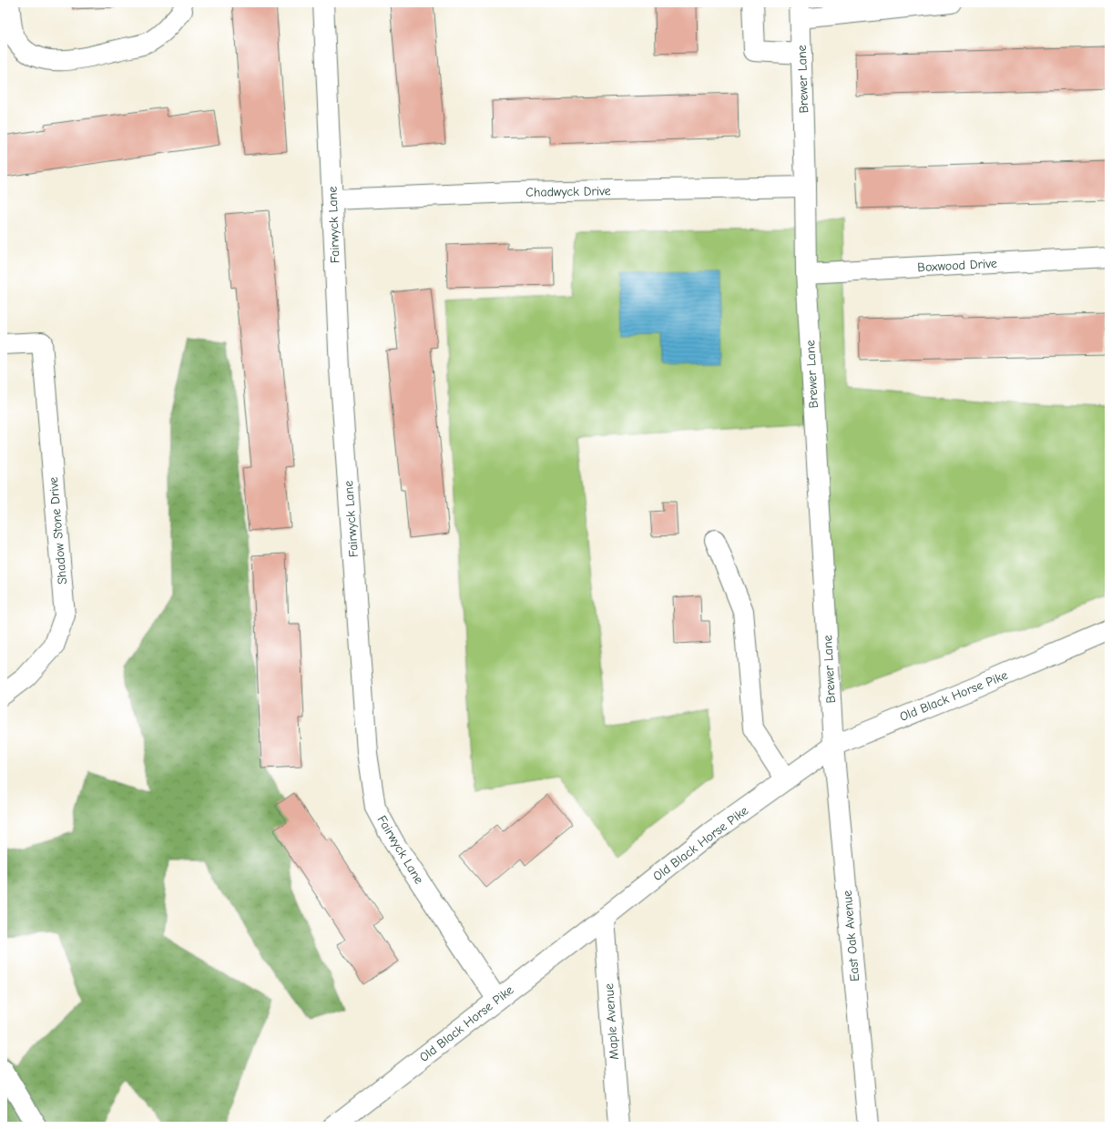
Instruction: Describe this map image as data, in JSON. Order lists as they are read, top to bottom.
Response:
{
  "streets": {
    "street": [
      "Brewer Lane",
      "Chadwyck Drive",
      "Fairwyck Lane",
      "Boxwood Drive",
      "Shadow Stone Drive",
      "Old Black Horse Pike",
      "East Oak Avenue",
      "Maple Avenue"
    ]
  },
  "crossings": [
    ["Brewer Lane", "Chadwyck Drive"],
    ["Brewer Lane", "Boxwood Drive"],
    ["Brewer Lane", "Old Black Horse Pike"],
    ["Brewer Lane", "East Oak Avenue"],
    ["Chadwyck Drive", "Fairwyck Lane"],
    ["Fairwyck Lane", "Old Black Horse Pike"],
    ["Old Black Horse Pike", "East Oak Avenue"],
    ["Old Black Horse Pike", "Maple Avenue"]
  ]
}
